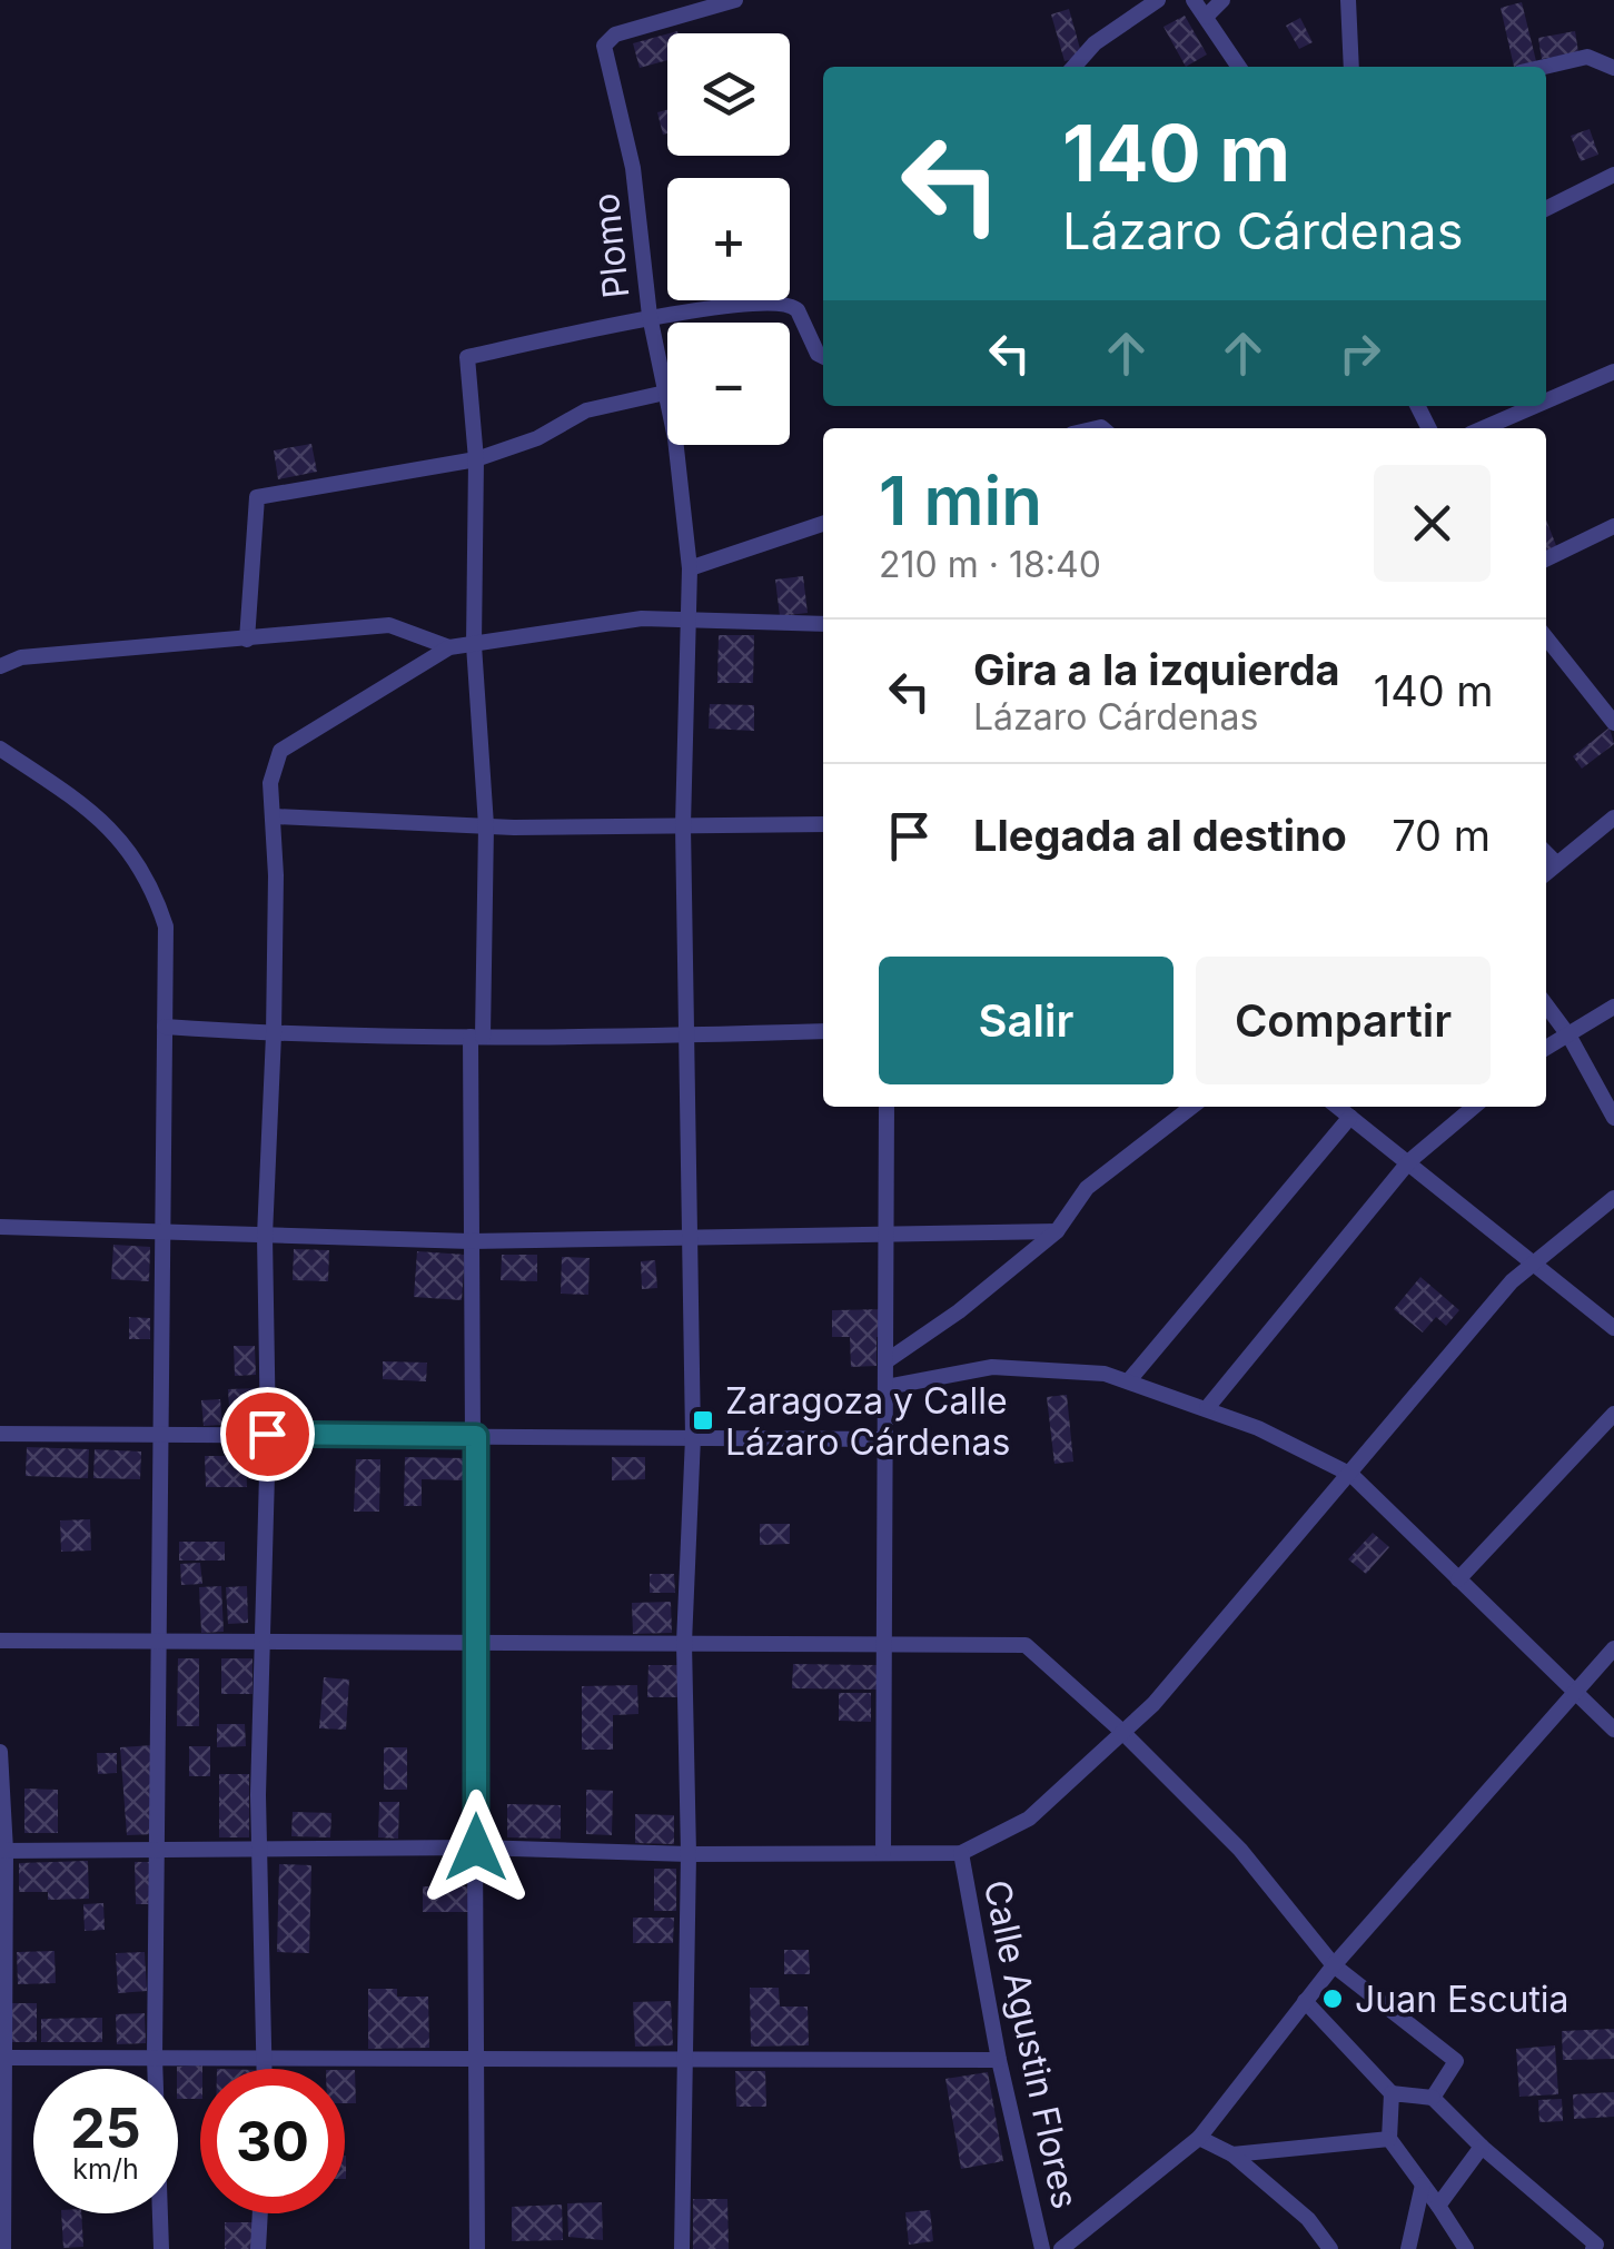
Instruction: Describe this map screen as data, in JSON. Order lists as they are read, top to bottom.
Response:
{
  "streets": {
    "street": ["Plomo", "Calle Agustin Flores"]
  },
  "places": {
    "transit": ["Zaragoza y Calle Lázaro Cárdenas"],
    "other": ["Juan Escutia"]
  },
  "page": {
    "map_buttons": ["+", "−"],
    "turn": ["140 m", "Lázaro Cárdenas"],
    "heading": ["1 min", "210 m · 18:40"],
    "list": [
      {
        "name": "Gira a la izquierda",
        "note": "Lázaro Cárdenas",
        "value": "140 m"
      },
      {
        "name": "Llegada al destino",
        "value": "70 m"
      }
    ],
    "buttons": ["Salir", "Compartir"],
    "speed": "25 km/h",
    "limit": "30"
  }
}
